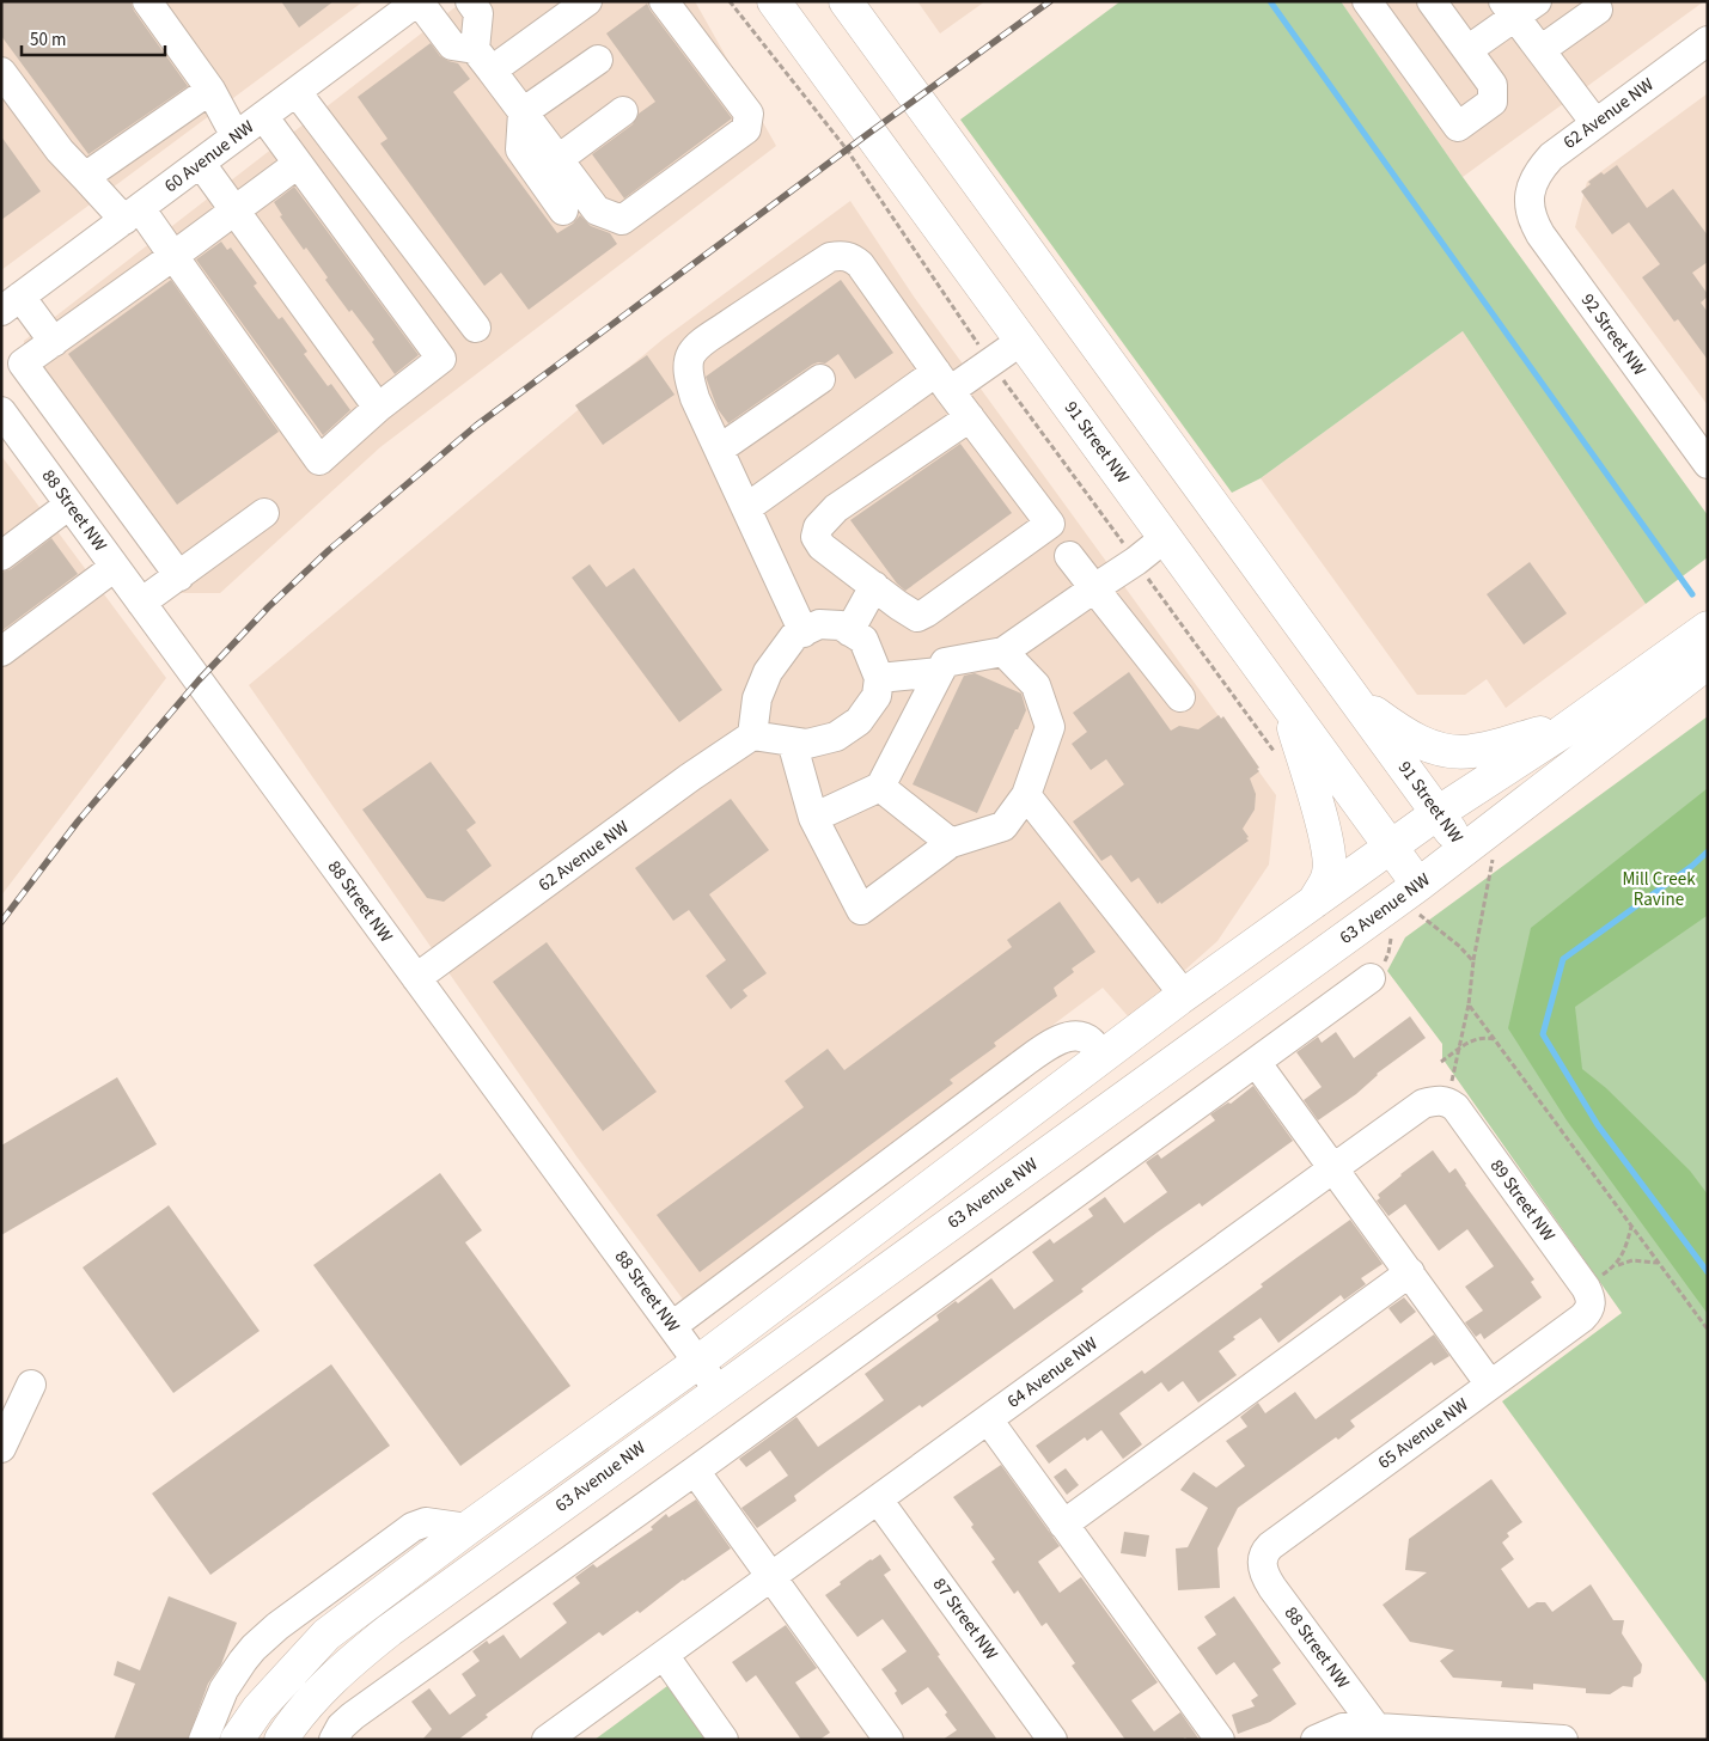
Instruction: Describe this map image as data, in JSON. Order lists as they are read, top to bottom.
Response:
{
  "streets": {
    "main road": ["91 Street NW", "63 Avenue NW"],
    "street": [
      "62 Avenue NW",
      "60 Avenue NW",
      "92 Street NW",
      "88 Street NW",
      "89 Street NW",
      "64 Avenue NW",
      "65 Avenue NW",
      "87 Street NW"
    ]
  },
  "crossings": [
    ["62 Avenue NW", "92 Street NW"],
    ["62 Avenue NW", "88 Street NW"],
    ["91 Street NW", "63 Avenue NW"],
    ["88 Street NW", "63 Avenue NW"],
    ["88 Street NW", "65 Avenue NW"],
    ["89 Street NW", "64 Avenue NW"],
    ["89 Street NW", "65 Avenue NW"],
    ["64 Avenue NW", "87 Street NW"]
  ],
  "parks": ["Mill Creek Ravine"],
  "scale_bar": "50 m"
}
